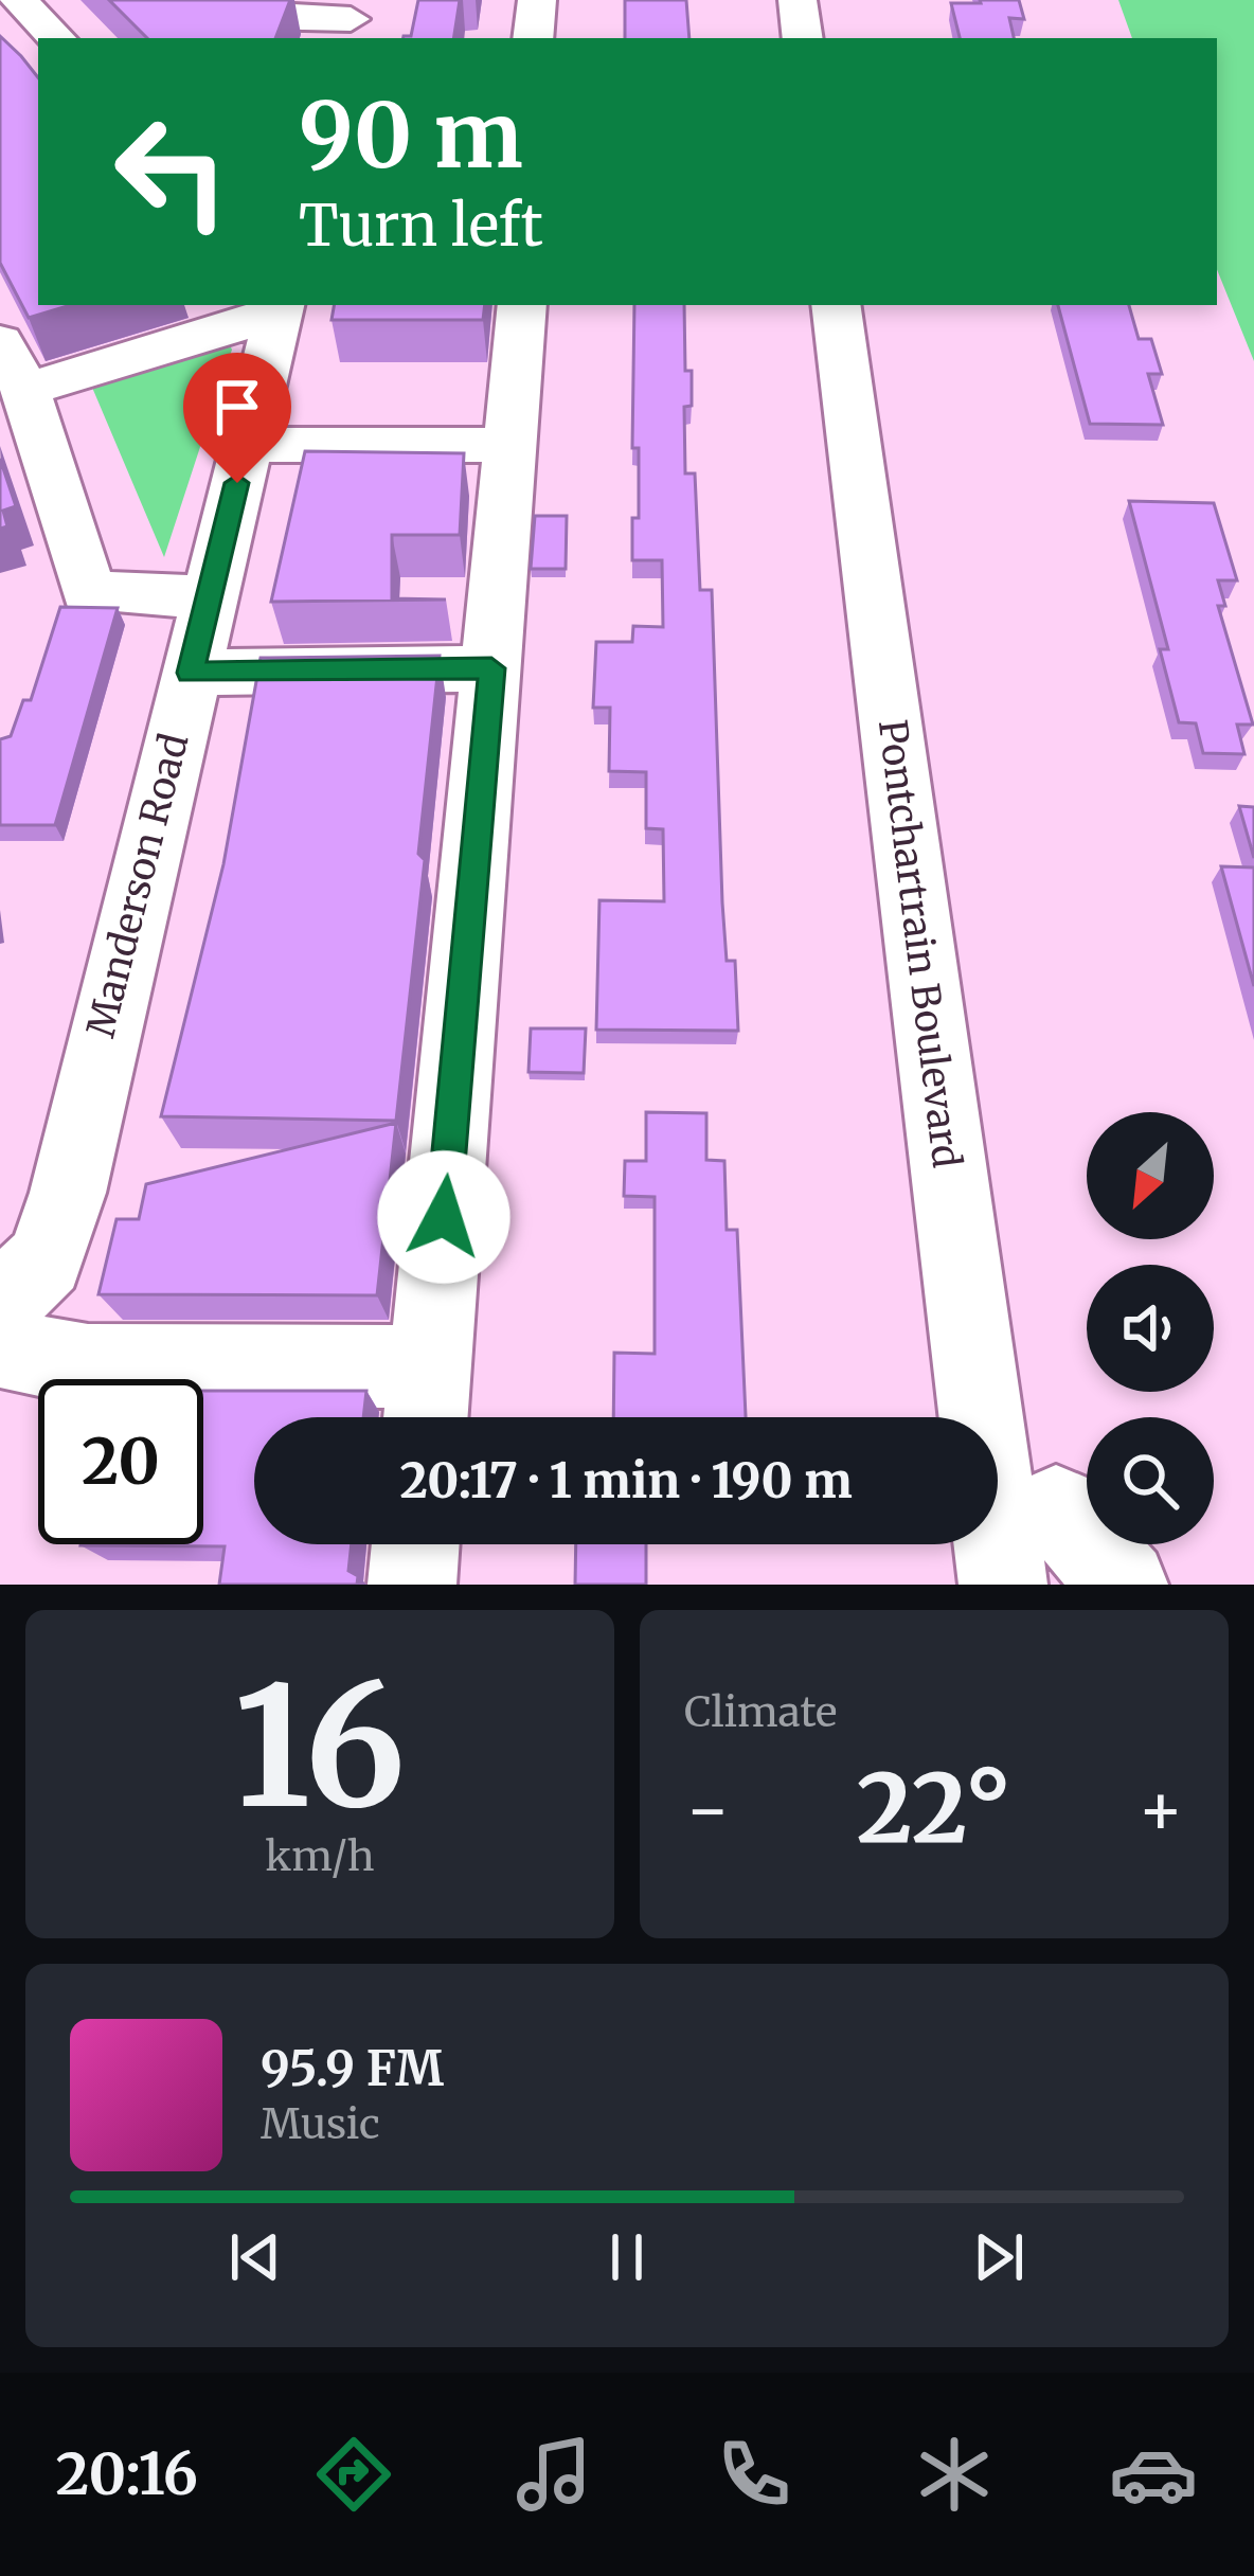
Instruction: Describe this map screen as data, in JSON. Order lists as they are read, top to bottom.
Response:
{
  "streets": {
    "street": ["Manderson Road", "Pontchartrain Boulevard"]
  },
  "north": "bottom left",
  "page": {
    "turn": ["90 m", "Turn left"],
    "limit": "20",
    "trip": "20:17 · 1 min · 190 m",
    "tile": [
      ["16", "km/h"],
      "Climate"
    ],
    "heat": ["−", "22°", "+"],
    "song": ["95.9 FM", "Music"],
    "tabs": "20:16"
  }
}
